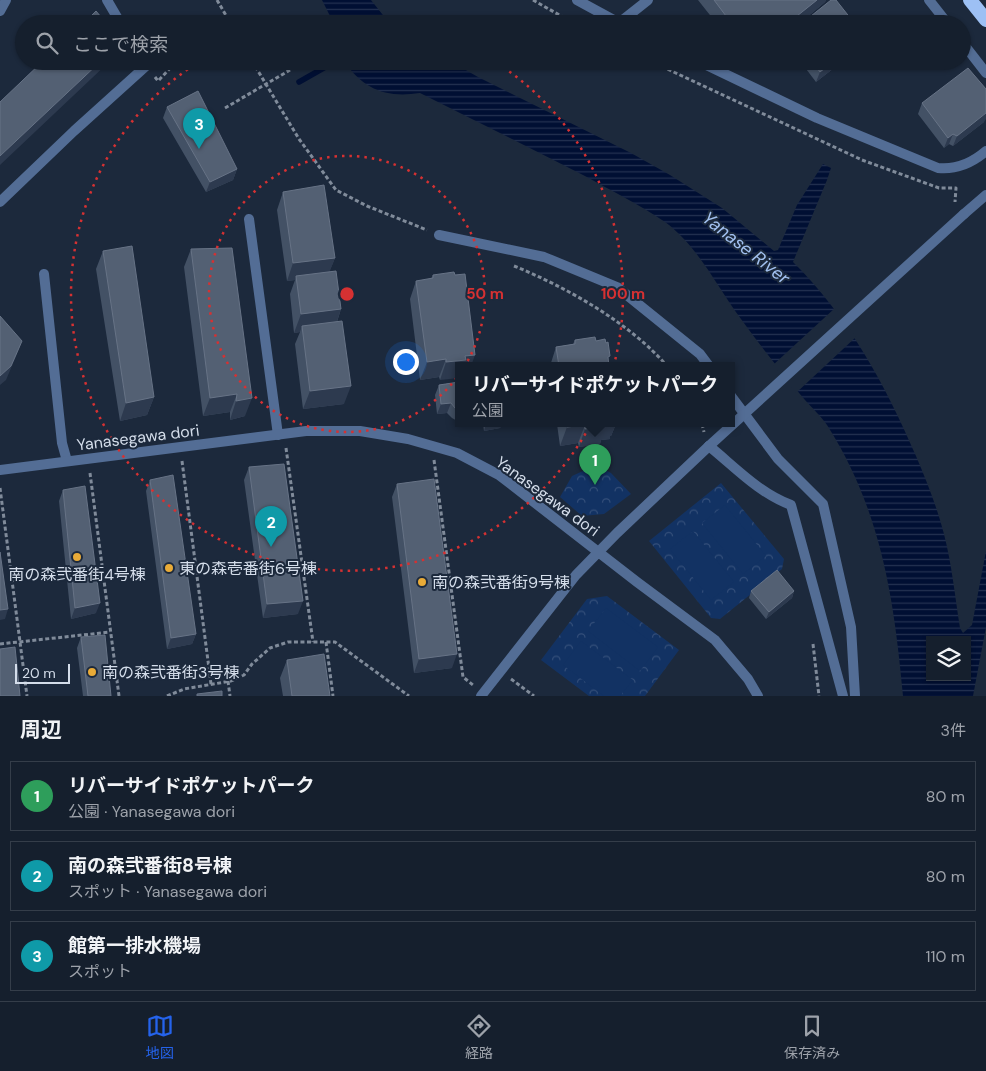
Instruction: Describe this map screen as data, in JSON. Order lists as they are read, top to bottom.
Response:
{
  "streets": {
    "street": ["Yanasegawa dori"]
  },
  "water": ["Yanase River"],
  "places": [
    "南の森弐番街4号棟",
    "東の森壱番街6号棟",
    "南の森弐番街9号棟",
    "南の森弐番街3号棟"
  ],
  "scale_bar": "20 m",
  "page": {
    "search": "ここで検索",
    "pins": ["3", "1", "2"],
    "popup": ["リバーサイドポケットパーク", "公園"],
    "scale": "20 m",
    "heading": ["周辺", "3件"],
    "list": [
      {
        "mark": "1",
        "name": "リバーサイドポケットパーク",
        "note": "公園 · Yanasegawa dori",
        "value": "80 m"
      },
      {
        "mark": "2",
        "name": "南の森弐番街8号棟",
        "note": "スポット · Yanasegawa dori",
        "value": "80 m"
      },
      {
        "mark": "3",
        "name": "館第一排水機場",
        "note": "スポット",
        "value": "110 m"
      }
    ],
    "nav": ["地図", "経路", "保存済み"]
  },
  "rings": ["50 m", "100 m"]
}
